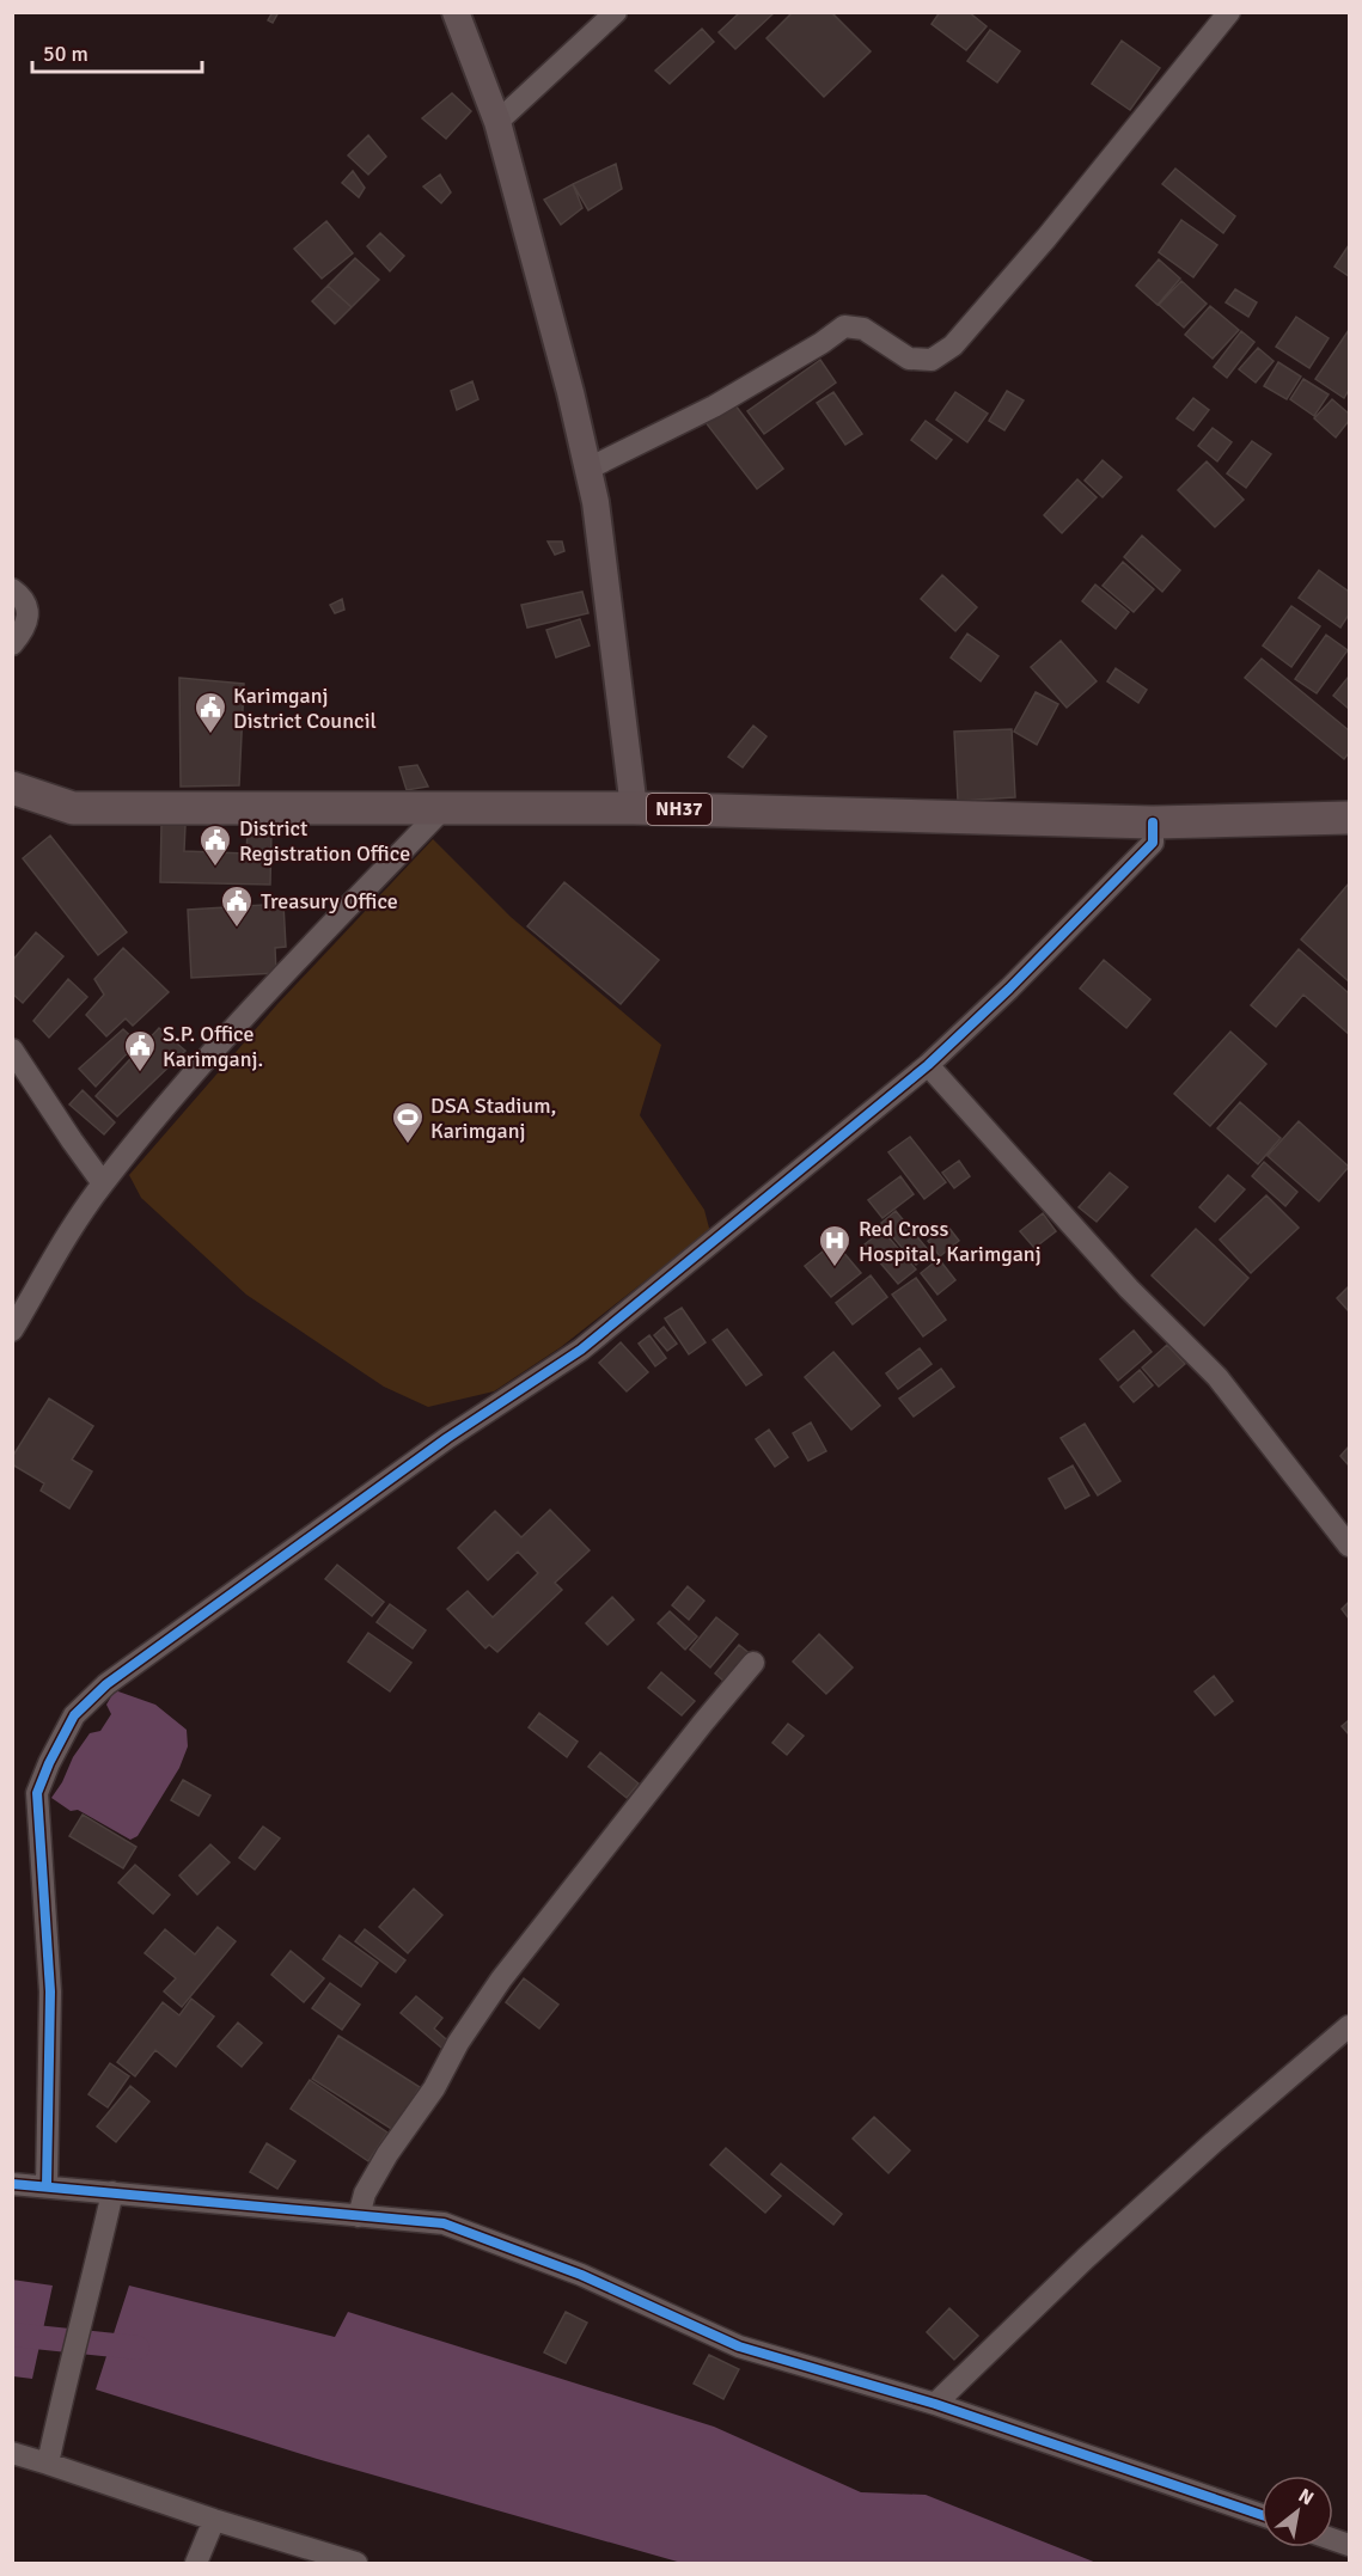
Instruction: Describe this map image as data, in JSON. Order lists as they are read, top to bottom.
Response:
{
  "streets": {
    "highway": ["NH37"]
  },
  "places": {
    "public building": [
      "Karimganj District Council",
      "District Registration Office",
      "Treasury Office",
      "S.P. Office Karimganj."
    ],
    "sports": ["DSA Stadium, Karimganj"],
    "hospital": ["Red Cross Hospital, Karimganj"]
  },
  "scale_bar": "50 m",
  "north": "top right"
}
